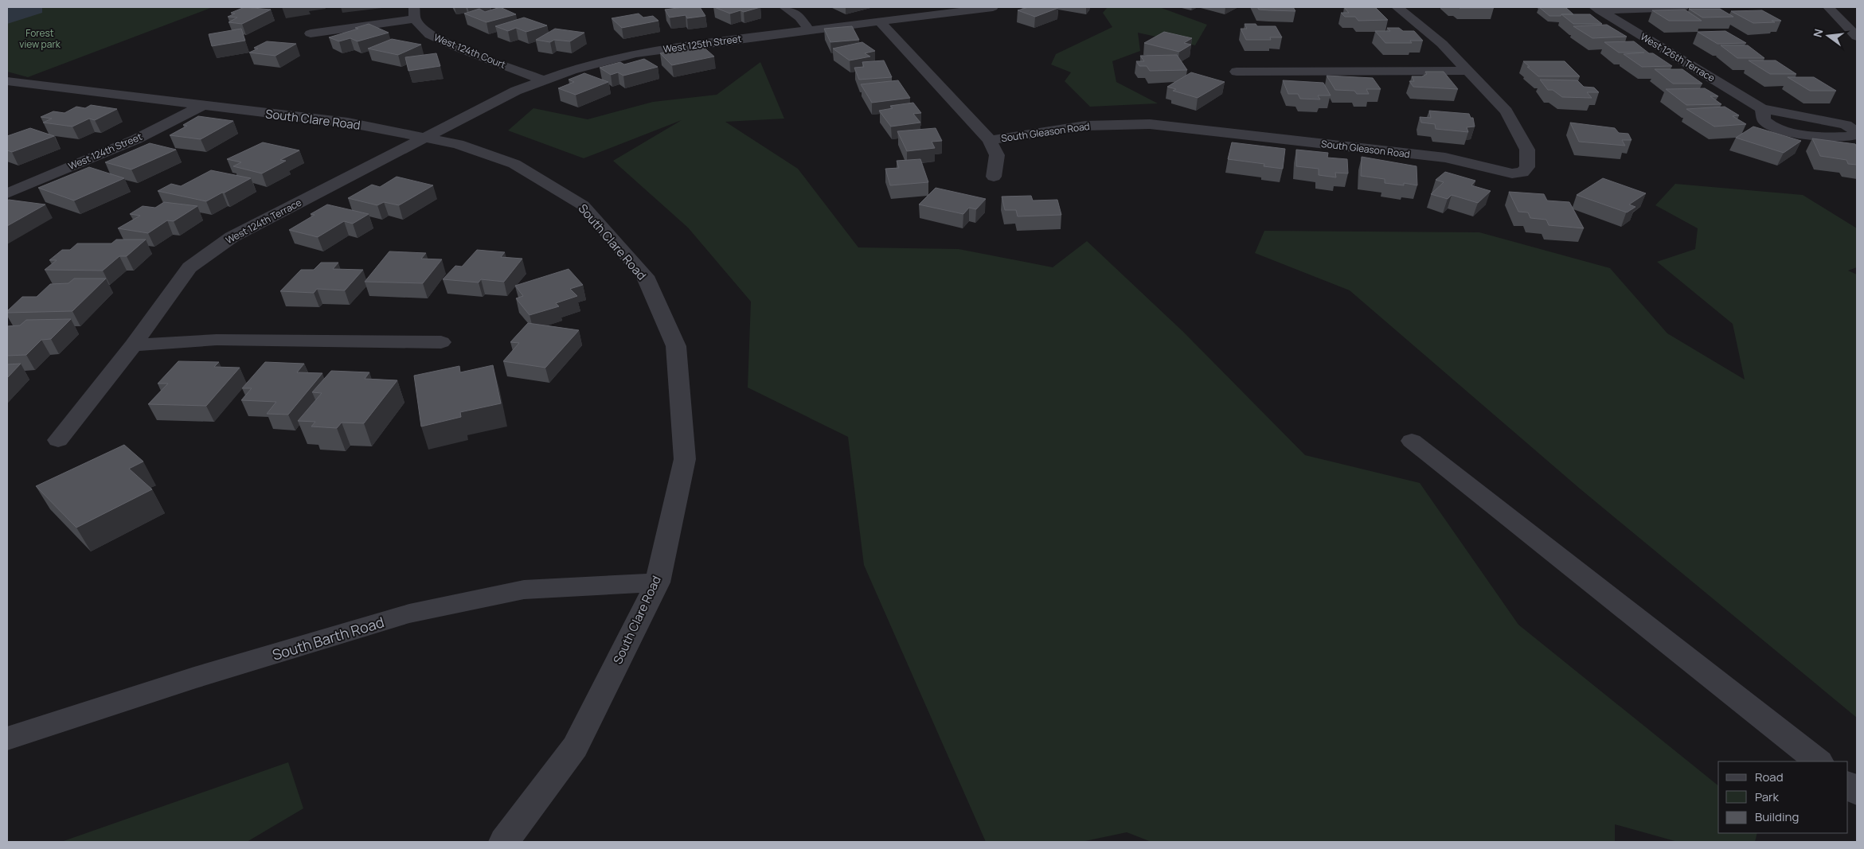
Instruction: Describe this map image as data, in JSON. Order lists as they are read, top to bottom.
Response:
{
  "streets": {
    "street": [
      "West 125th Street",
      "West 124th Court",
      "West 126th Terrace",
      "South Clare Road",
      "South Gleason Road",
      "West 124th Street",
      "West 124th Terrace",
      "South Barth Road"
    ]
  },
  "crossings": [
    ["West 125th Street", "West 124th Court"],
    ["West 125th Street", "South Clare Road"],
    ["West 125th Street", "South Gleason Road"],
    ["West 125th Street", "West 124th Terrace"],
    ["South Clare Road", "West 124th Street"],
    ["South Clare Road", "West 124th Terrace"],
    ["South Clare Road", "South Barth Road"]
  ],
  "parks": ["Forest view park"],
  "legend": ["Road", "Park", "Building"],
  "north": "left"
}
